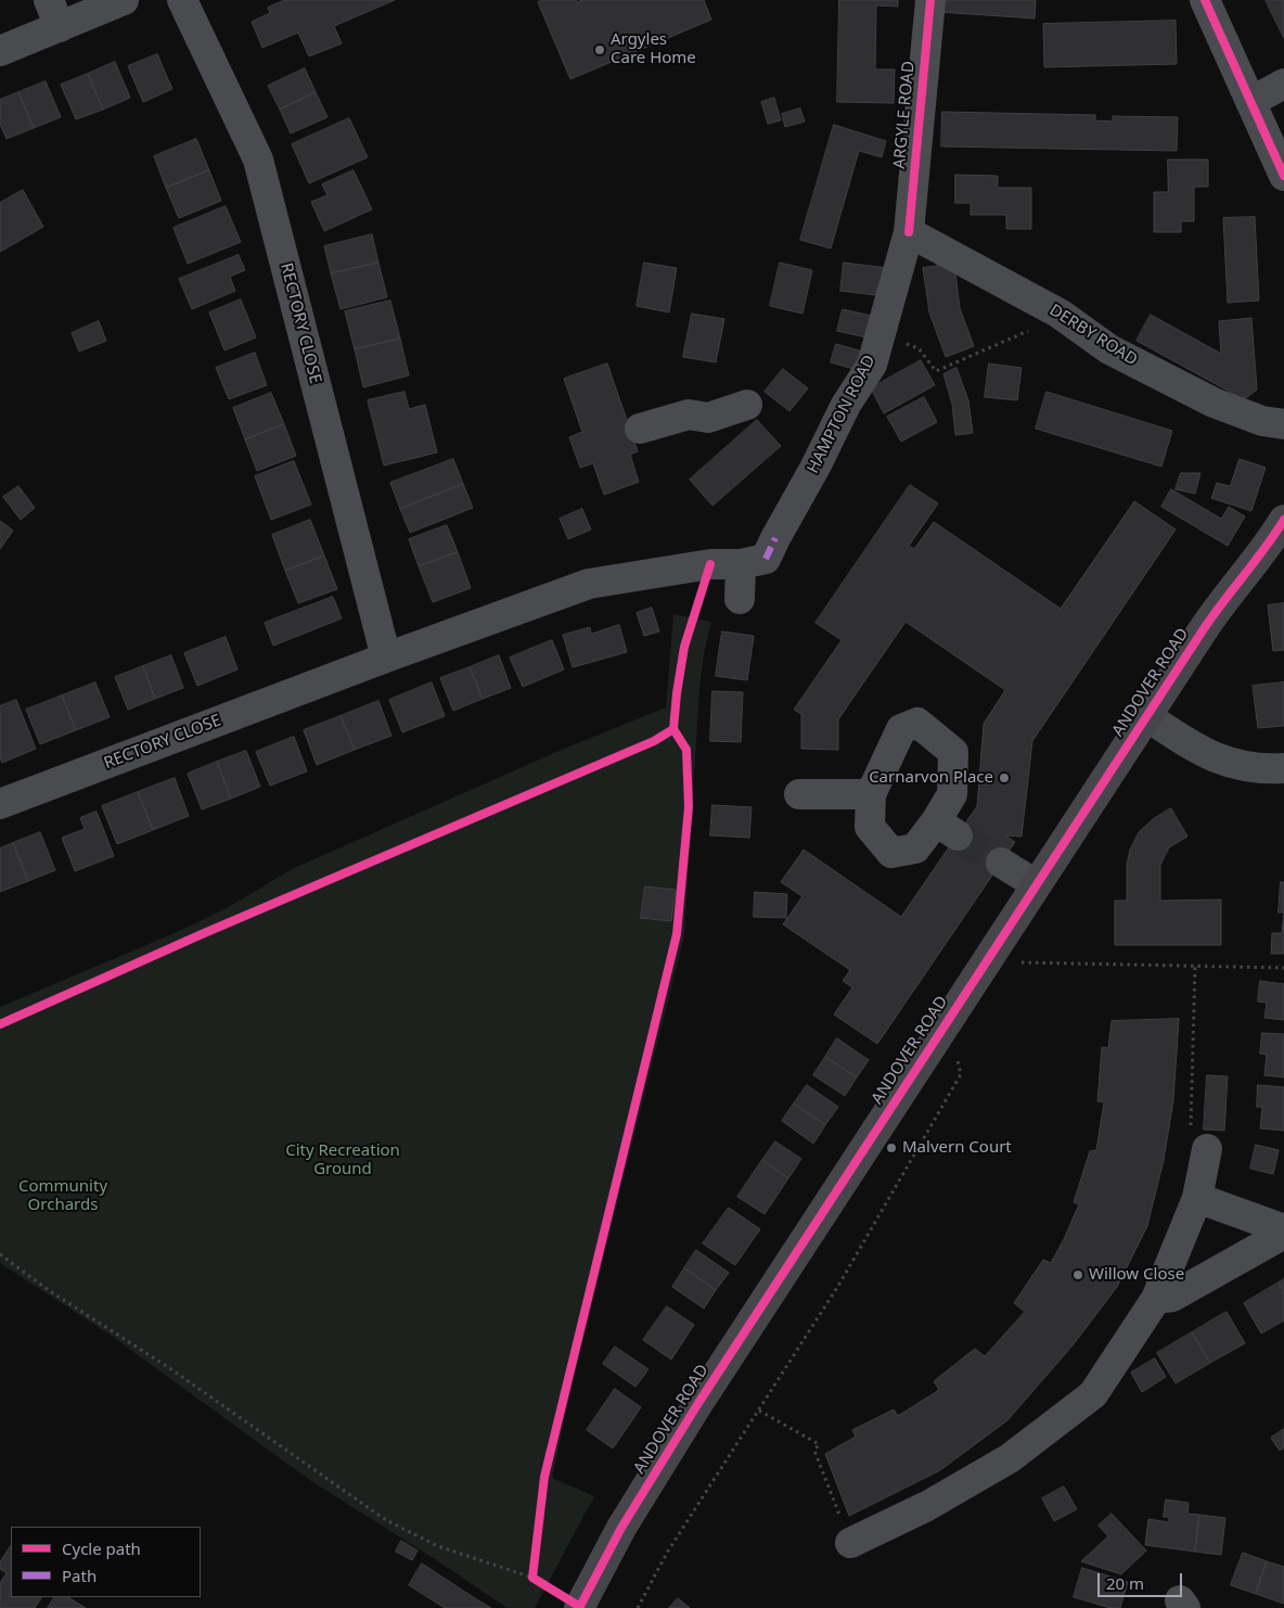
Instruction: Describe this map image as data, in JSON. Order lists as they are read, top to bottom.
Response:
{
  "streets": {
    "main road": ["ANDOVER ROAD"],
    "street": [
      "ARGYLE ROAD",
      "RECTORY CLOSE",
      "DERBY ROAD",
      "HAMPTON ROAD"
    ]
  },
  "crossings": [
    ["ARGYLE ROAD", "DERBY ROAD"],
    ["ARGYLE ROAD", "HAMPTON ROAD"],
    ["RECTORY CLOSE", "HAMPTON ROAD"],
    ["DERBY ROAD", "HAMPTON ROAD"]
  ],
  "parks": ["City Recreation Ground", "Community Orchards"],
  "places": [
    "Argyles Care Home",
    "Carnarvon Place",
    "Malvern Court",
    "Willow Close"
  ],
  "legend": ["Cycle path", "Path"],
  "scale_bar": "20 m"
}
